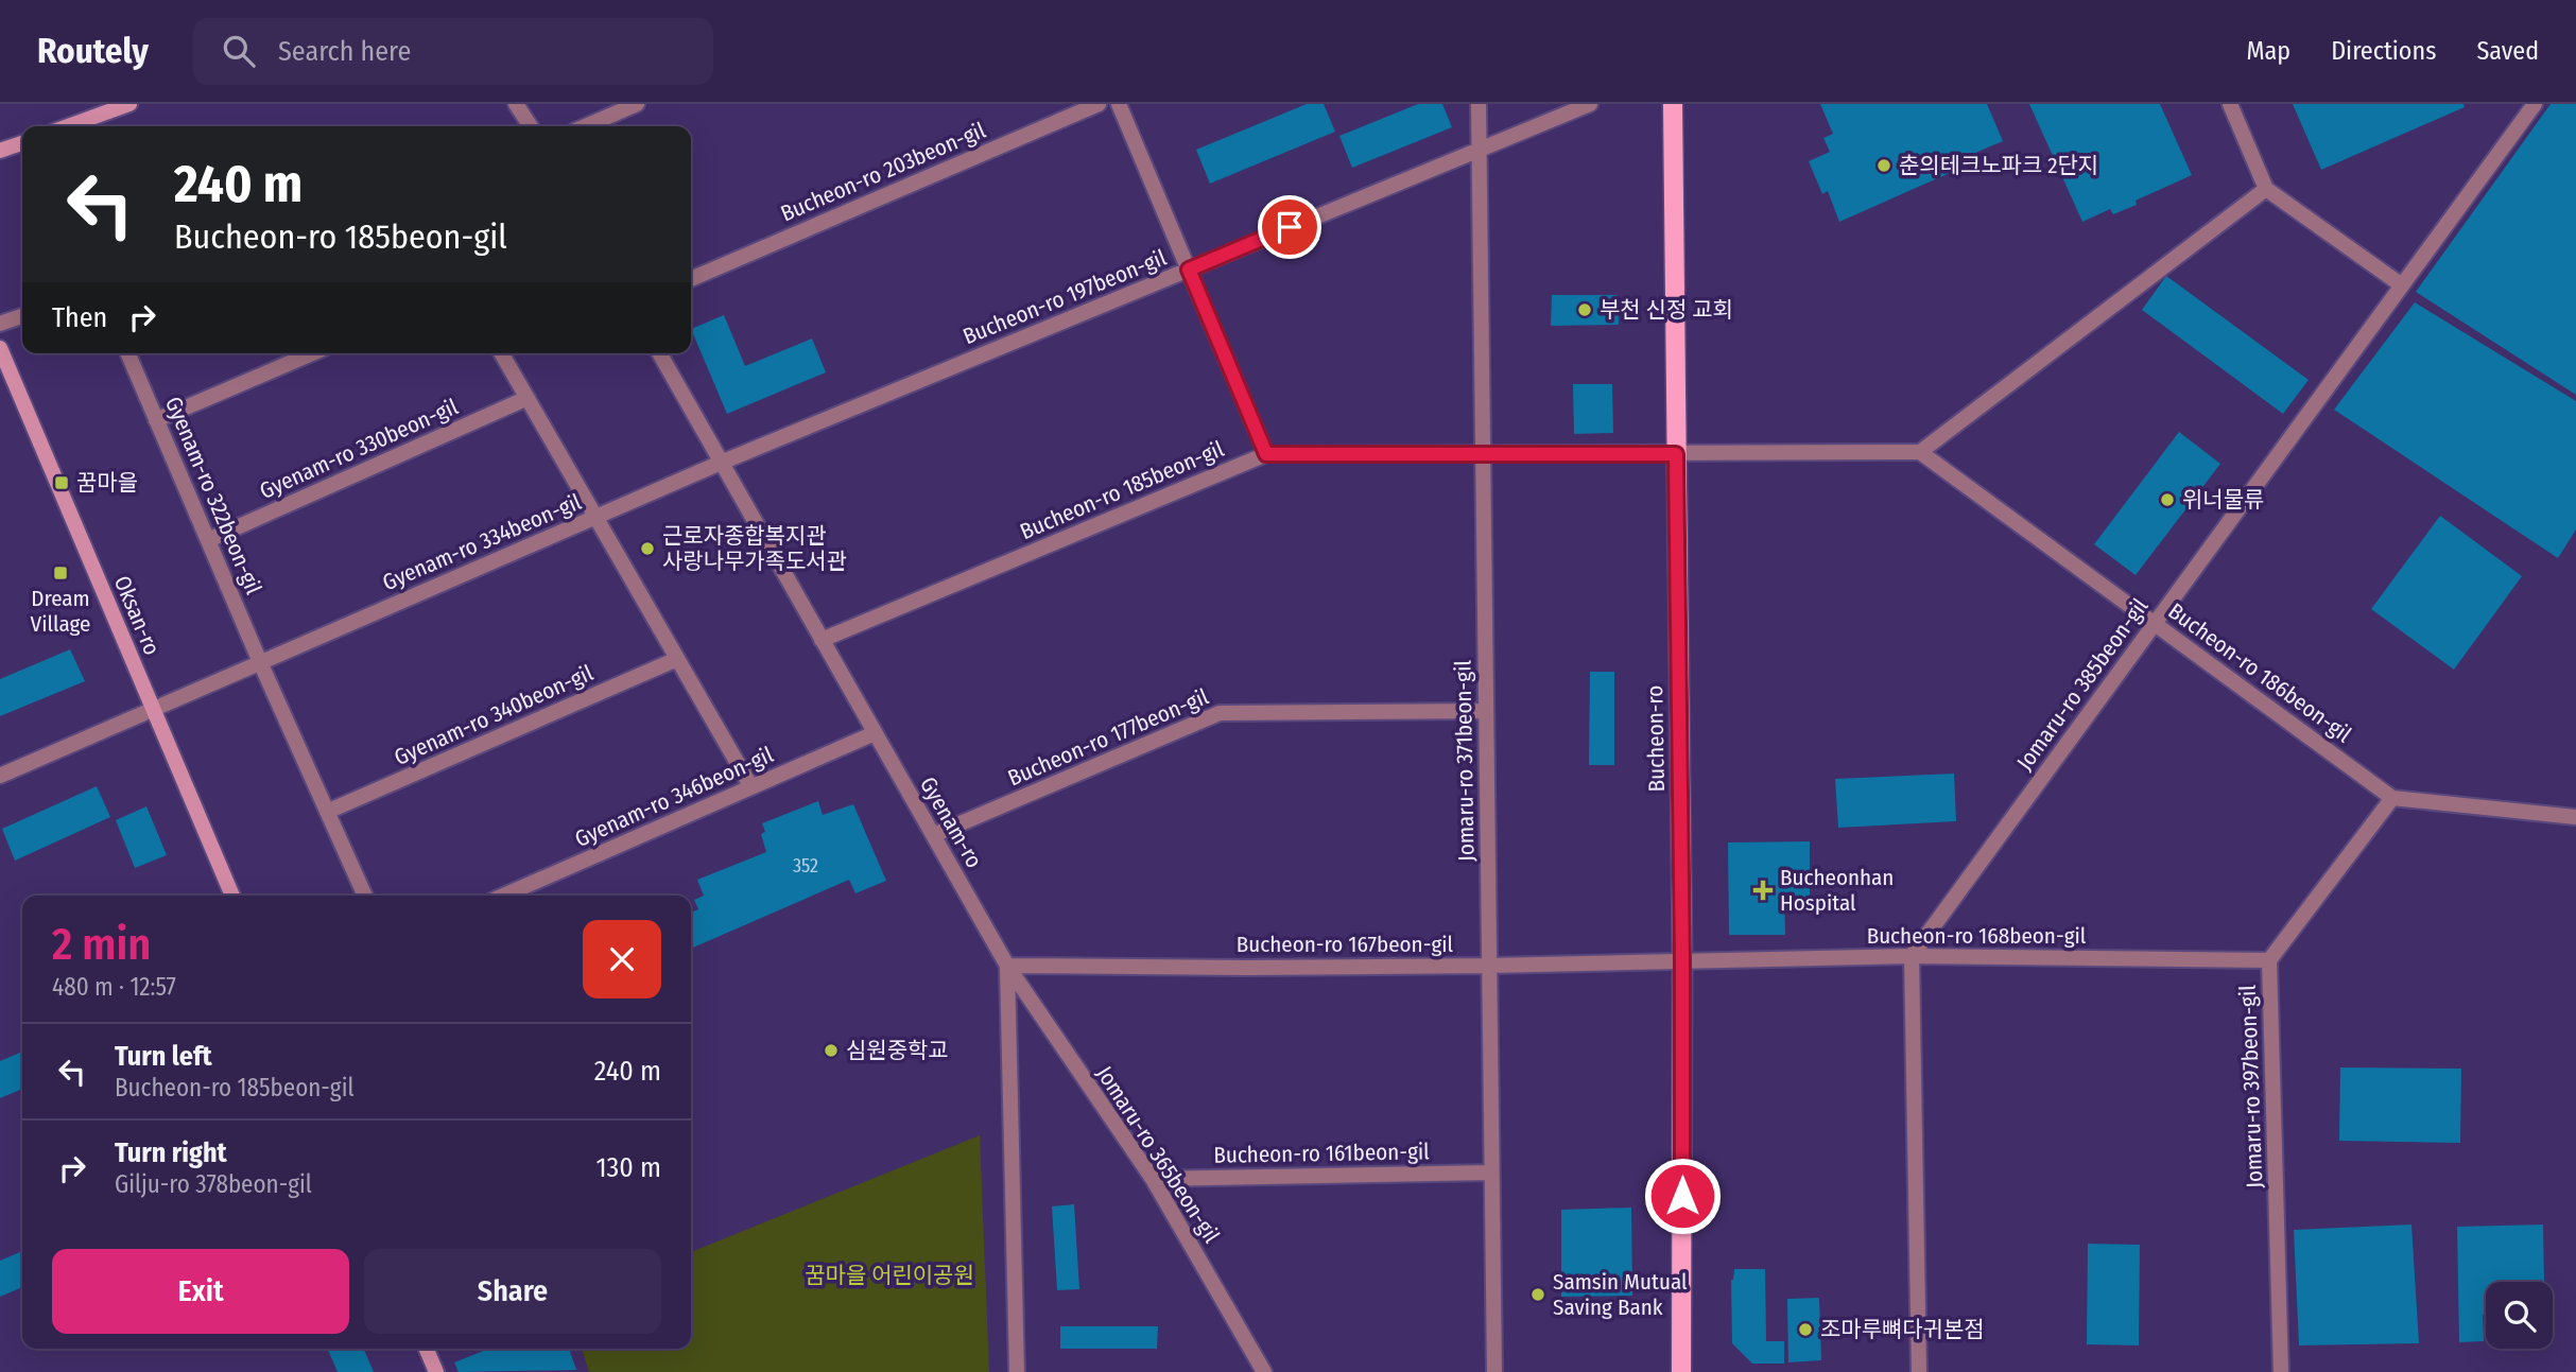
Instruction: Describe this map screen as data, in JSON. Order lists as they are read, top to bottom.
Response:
{
  "streets": {
    "main road": ["Bucheon-ro"],
    "street": [
      "Bucheon-ro 203beon-gil",
      "Bucheon-ro 197beon-gil",
      "Gyenam-ro 330beon-gil",
      "Bucheon-ro 185beon-gil",
      "Gyenam-ro 322beon-gil",
      "Gyenam-ro 334beon-gil",
      "Oksan-ro",
      "Bucheon-ro 186beon-gil",
      "Jomaru-ro 385beon-gil",
      "Gyenam-ro 340beon-gil",
      "Bucheon-ro 177beon-gil",
      "Jomaru-ro 371beon-gil",
      "Gyenam-ro 346beon-gil",
      "Gyenam-ro",
      "Bucheon-ro 168beon-gil",
      "Bucheon-ro 167beon-gil",
      "Jomaru-ro 397beon-gil",
      "Bucheon-ro 161beon-gil",
      "Jomaru-ro 365beon-gil"
    ]
  },
  "crossings": [
    ["Bucheon-ro 197beon-gil", "Gyenam-ro 334beon-gil"],
    ["Bucheon-ro 197beon-gil", "Jomaru-ro 371beon-gil"],
    ["Bucheon-ro 197beon-gil", "Gyenam-ro"],
    ["Gyenam-ro 330beon-gil", "Gyenam-ro 322beon-gil"],
    ["Bucheon-ro 185beon-gil", "Bucheon-ro"],
    ["Bucheon-ro 185beon-gil", "Jomaru-ro 371beon-gil"],
    ["Bucheon-ro 185beon-gil", "Gyenam-ro"],
    ["Gyenam-ro 322beon-gil", "Gyenam-ro 334beon-gil"],
    ["Gyenam-ro 334beon-gil", "Oksan-ro"],
    ["Gyenam-ro 334beon-gil", "Gyenam-ro"],
    ["Bucheon-ro 186beon-gil", "Jomaru-ro 385beon-gil"],
    ["Bucheon-ro 186beon-gil", "Jomaru-ro 397beon-gil"],
    ["Jomaru-ro 385beon-gil", "Bucheon-ro 168beon-gil"],
    ["Bucheon-ro 177beon-gil", "Jomaru-ro 371beon-gil"],
    ["Bucheon-ro 177beon-gil", "Gyenam-ro"],
    ["Bucheon-ro", "Bucheon-ro 168beon-gil"],
    ["Bucheon-ro", "Bucheon-ro 167beon-gil"],
    ["Jomaru-ro 371beon-gil", "Bucheon-ro 167beon-gil"],
    ["Jomaru-ro 371beon-gil", "Bucheon-ro 161beon-gil"],
    ["Gyenam-ro 346beon-gil", "Gyenam-ro"],
    ["Gyenam-ro", "Bucheon-ro 167beon-gil"],
    ["Gyenam-ro", "Jomaru-ro 365beon-gil"],
    ["Bucheon-ro 168beon-gil", "Bucheon-ro 167beon-gil"],
    ["Bucheon-ro 168beon-gil", "Jomaru-ro 397beon-gil"],
    ["Bucheon-ro 167beon-gil", "Jomaru-ro 365beon-gil"],
    ["Bucheon-ro 161beon-gil", "Jomaru-ro 365beon-gil"]
  ],
  "parks": ["꿈마을 어린이공원"],
  "places": {
    "other": [
      "춘의테크노파크 2단지",
      "부천 신정 교회",
      "위너물류",
      "근로자종합복지관 사랑나무가족도서관",
      "심원중학교",
      "Samsin Mutual Saving Bank",
      "조마루뼈다귀본점"
    ],
    "transit": ["꿈마을", "Dream Village"],
    "health": ["Bucheonhan Hospital"]
  },
  "house_numbers": ["352"],
  "page": {
    "header": "Routely",
    "search": "Search here",
    "nav": ["Map", "Directions", "Saved"],
    "turn": ["240 m", "Bucheon-ro 185beon-gil"],
    "then": "Then",
    "heading": ["2 min", "480 m · 12:57"],
    "list": [
      {
        "name": "Turn left",
        "note": "Bucheon-ro 185beon-gil",
        "value": "240 m"
      },
      {
        "name": "Turn right",
        "note": "Gilju-ro 378beon-gil",
        "value": "130 m"
      }
    ],
    "buttons": ["Exit", "Share"]
  }
}
